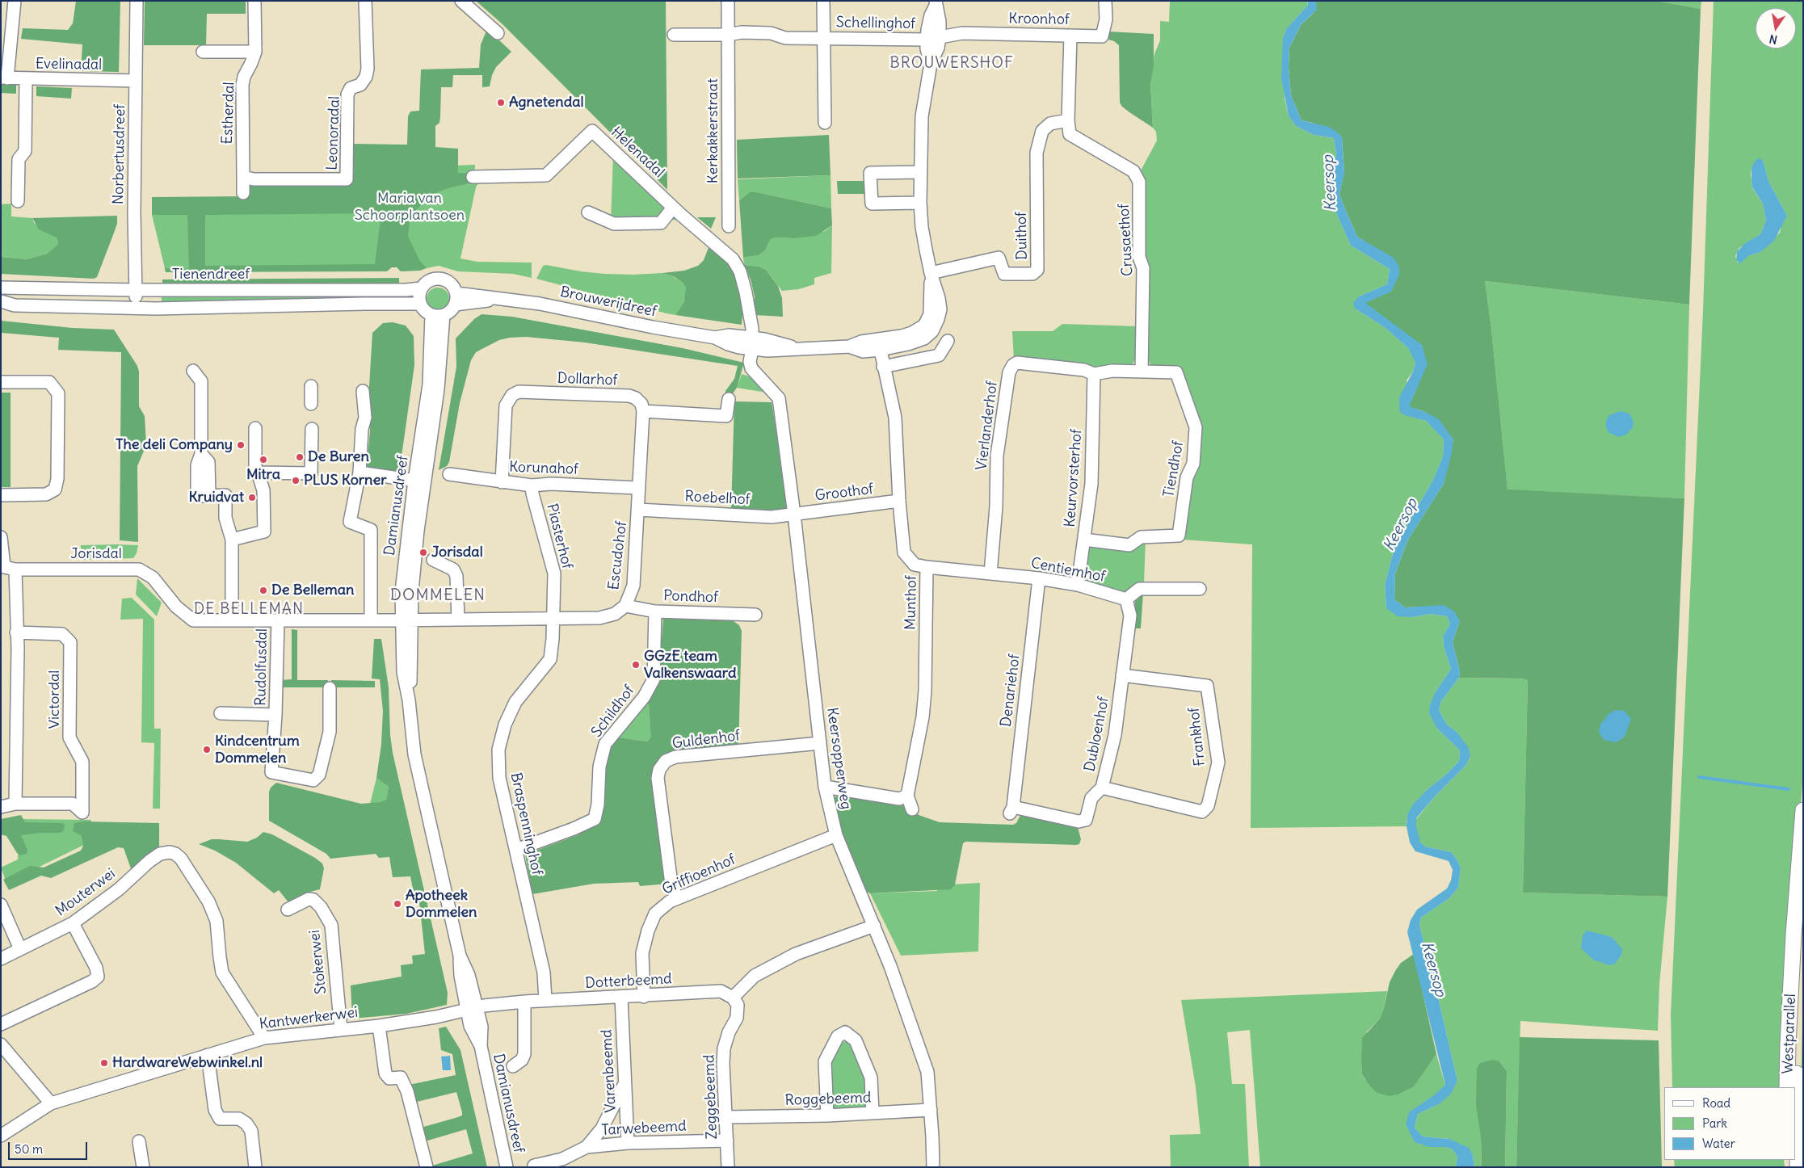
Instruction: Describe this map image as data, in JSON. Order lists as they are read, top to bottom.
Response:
{
  "streets": {
    "main road": ["Westparallel"],
    "street": [
      "Kroonhof",
      "Schellinghof",
      "Evelinadal",
      "Estherdal",
      "Kerkakkerstraat",
      "Leonoradal",
      "Helenadal",
      "Norbertusdreef",
      "Duithof",
      "Crusaethof",
      "Tienendreef",
      "Brouwerijdreef",
      "Dollarhof",
      "Vierlanderhof",
      "Korunahof",
      "Tiendhof",
      "Keurvorsterhof",
      "Groothof",
      "Roebelhof",
      "Damianusdreef",
      "Piasterhof",
      "Jorisdal",
      "Escudohof",
      "Centiemhof",
      "Pondhof",
      "Munthof",
      "Rudolfusdal",
      "Denariehof",
      "Victordal",
      "Schildhof",
      "Dubloenhof",
      "Frankhof",
      "Guldenhof",
      "Keersopperweg",
      "Braspenninghof",
      "Griffioenhof",
      "Mouterwei",
      "Stokerwei",
      "Dotterbeemd",
      "Kantwerkerwei",
      "Varenbeemd",
      "Zeggebeemd",
      "Roggebeemd",
      "Tarwebeemd"
    ]
  },
  "crossings": [
    ["Kroonhof", "Schellinghof"],
    ["Kroonhof", "Crusaethof"],
    ["Kroonhof", "Brouwerijdreef"],
    ["Schellinghof", "Kerkakkerstraat"],
    ["Schellinghof", "Brouwerijdreef"],
    ["Evelinadal", "Norbertusdreef"],
    ["Estherdal", "Leonoradal"],
    ["Helenadal", "Brouwerijdreef"],
    ["Helenadal", "Keersopperweg"],
    ["Norbertusdreef", "Tienendreef"],
    ["Duithof", "Crusaethof"],
    ["Duithof", "Brouwerijdreef"],
    ["Crusaethof", "Tiendhof"],
    ["Tienendreef", "Brouwerijdreef"],
    ["Tienendreef", "Damianusdreef"],
    ["Brouwerijdreef", "Damianusdreef"],
    ["Brouwerijdreef", "Munthof"],
    ["Brouwerijdreef", "Keersopperweg"],
    ["Dollarhof", "Korunahof"],
    ["Dollarhof", "Escudohof"],
    ["Vierlanderhof", "Tiendhof"],
    ["Vierlanderhof", "Keurvorsterhof"],
    ["Vierlanderhof", "Centiemhof"],
    ["Korunahof", "Piasterhof"],
    ["Korunahof", "Escudohof"],
    ["Tiendhof", "Keurvorsterhof"],
    ["Keurvorsterhof", "Centiemhof"],
    ["Groothof", "Roebelhof"],
    ["Groothof", "Munthof"],
    ["Groothof", "Keersopperweg"],
    ["Roebelhof", "Escudohof"],
    ["Roebelhof", "Keersopperweg"],
    ["Damianusdreef", "Escudohof"],
    ["Damianusdreef", "Dotterbeemd"],
    ["Damianusdreef", "Kantwerkerwei"],
    ["Piasterhof", "Escudohof"],
    ["Piasterhof", "Braspenninghof"],
    ["Escudohof", "Pondhof"],
    ["Escudohof", "Braspenninghof"],
    ["Centiemhof", "Munthof"],
    ["Centiemhof", "Denariehof"],
    ["Centiemhof", "Dubloenhof"],
    ["Pondhof", "Schildhof"],
    ["Denariehof", "Dubloenhof"],
    ["Schildhof", "Braspenninghof"],
    ["Dubloenhof", "Frankhof"],
    ["Guldenhof", "Keersopperweg"],
    ["Guldenhof", "Griffioenhof"],
    ["Keersopperweg", "Griffioenhof"],
    ["Keersopperweg", "Roggebeemd"],
    ["Braspenninghof", "Dotterbeemd"],
    ["Griffioenhof", "Dotterbeemd"],
    ["Mouterwei", "Kantwerkerwei"],
    ["Stokerwei", "Kantwerkerwei"],
    ["Dotterbeemd", "Kantwerkerwei"],
    ["Dotterbeemd", "Varenbeemd"],
    ["Dotterbeemd", "Zeggebeemd"],
    ["Varenbeemd", "Tarwebeemd"],
    ["Zeggebeemd", "Roggebeemd"],
    ["Zeggebeemd", "Tarwebeemd"]
  ],
  "districts": ["BROUWERSHOF", "DOMMELEN", "DE BELLEMAN"],
  "water": ["Keersop"],
  "parks": ["Maria van Schoorplantsoen"],
  "places": [
    "Agnetendal",
    "The deli Company",
    "De Buren",
    "Mitra",
    "PLUS Korner",
    "Kruidvat",
    "Jorisdal",
    "De Belleman",
    "GGzE team Valkenswaard",
    "Kindcentrum Dommelen",
    "Apotheek Dommelen",
    "HardwareWebwinkel.nl"
  ],
  "legend": ["Road", "Park", "Water"],
  "scale_bar": "50 m",
  "north": "bottom"
}
